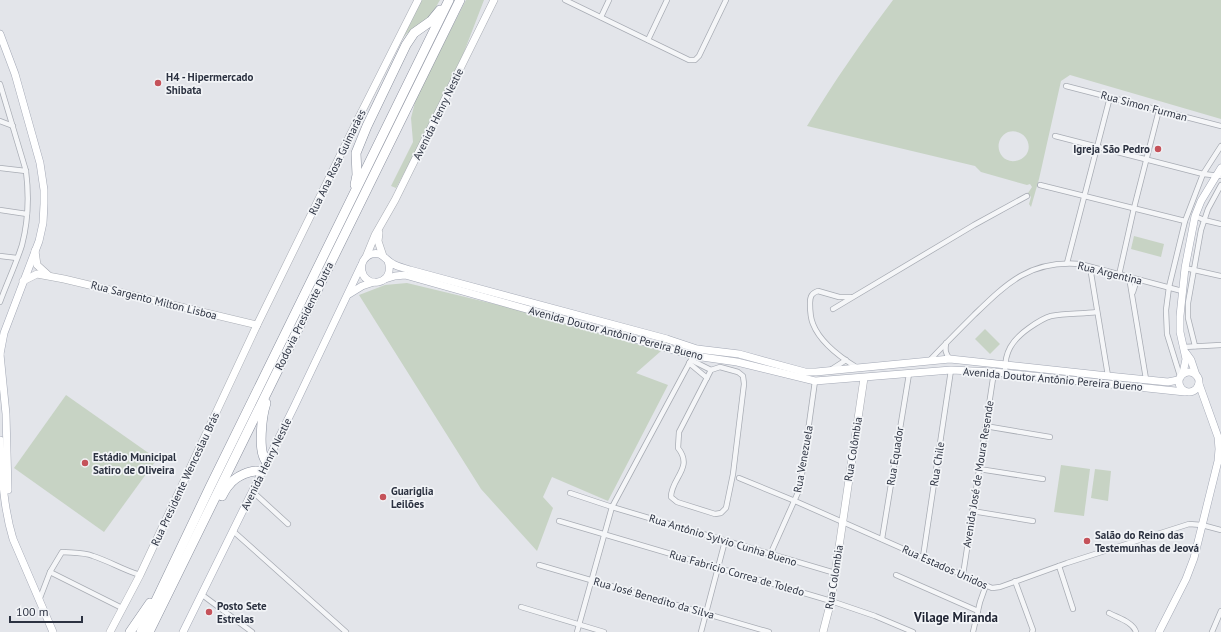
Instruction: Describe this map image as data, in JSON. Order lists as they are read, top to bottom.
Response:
{
  "streets": {
    "highway": ["Rodovia Presidente Dutra"],
    "main road": [
      "Avenida Henry Nestie",
      "Rua Ana Rosa Guimarães",
      "Rua Sargento Milton Lisboa",
      "Avenida Doutor Antônio Pereira Bueno",
      "Rua Colômbia",
      "Avenida Henry Nestle",
      "Rua Presidente Wenceslau Brás",
      "Rua Colombia"
    ],
    "street": [
      "Rua Simon Furman",
      "Rua Argentina",
      "Rua Equador",
      "Rua Venezuela",
      "Rua Chile",
      "Avenida José de Moura Resende",
      "Rua Antônio Sylvio Cunha Bueno",
      "Rua Estados Unidos",
      "Rua Fabricio Correa de Toledo",
      "Rua José Benedito da Silva"
    ]
  },
  "crossings": [
    ["Avenida Henry Nestie", "Avenida Doutor Antônio Pereira Bueno"],
    ["Avenida Henry Nestie", "Avenida Henry Nestle"],
    ["Rua Ana Rosa Guimarães", "Rua Sargento Milton Lisboa"],
    ["Rua Ana Rosa Guimarães", "Rua Presidente Wenceslau Brás"],
    ["Rua Argentina", "Avenida Doutor Antônio Pereira Bueno"],
    ["Rua Sargento Milton Lisboa", "Rua Presidente Wenceslau Brás"],
    ["Avenida Doutor Antônio Pereira Bueno", "Rua Colômbia"],
    ["Avenida Doutor Antônio Pereira Bueno", "Rua Equador"],
    ["Avenida Doutor Antônio Pereira Bueno", "Rua Venezuela"],
    ["Avenida Doutor Antônio Pereira Bueno", "Avenida Henry Nestle"],
    ["Avenida Doutor Antônio Pereira Bueno", "Rua Chile"],
    ["Avenida Doutor Antônio Pereira Bueno", "Avenida José de Moura Resende"],
    ["Rua Colômbia", "Rua Estados Unidos"],
    ["Rua Colômbia", "Rua Colombia"],
    ["Rua Equador", "Rua Estados Unidos"],
    ["Rua Venezuela", "Rua Antônio Sylvio Cunha Bueno"],
    ["Rua Venezuela", "Rua Estados Unidos"],
    ["Rua Chile", "Rua Estados Unidos"],
    ["Avenida José de Moura Resende", "Rua Estados Unidos"],
    ["Rua Antônio Sylvio Cunha Bueno", "Rua Colombia"],
    ["Rua Estados Unidos", "Rua Colombia"],
    ["Rua Fabricio Correa de Toledo", "Rua Colombia"]
  ],
  "districts": ["Vilage Miranda"],
  "places": [
    "H4 - Hipermercado Shibata",
    "Igreja São Pedro",
    "Estádio Municipal Satiro de Oliveira",
    "Guariglia Leilões",
    "Salão do Reino das Testemunhas de Jeová",
    "Posto Sete Estrelas"
  ],
  "scale_bar": "100 m"
}
